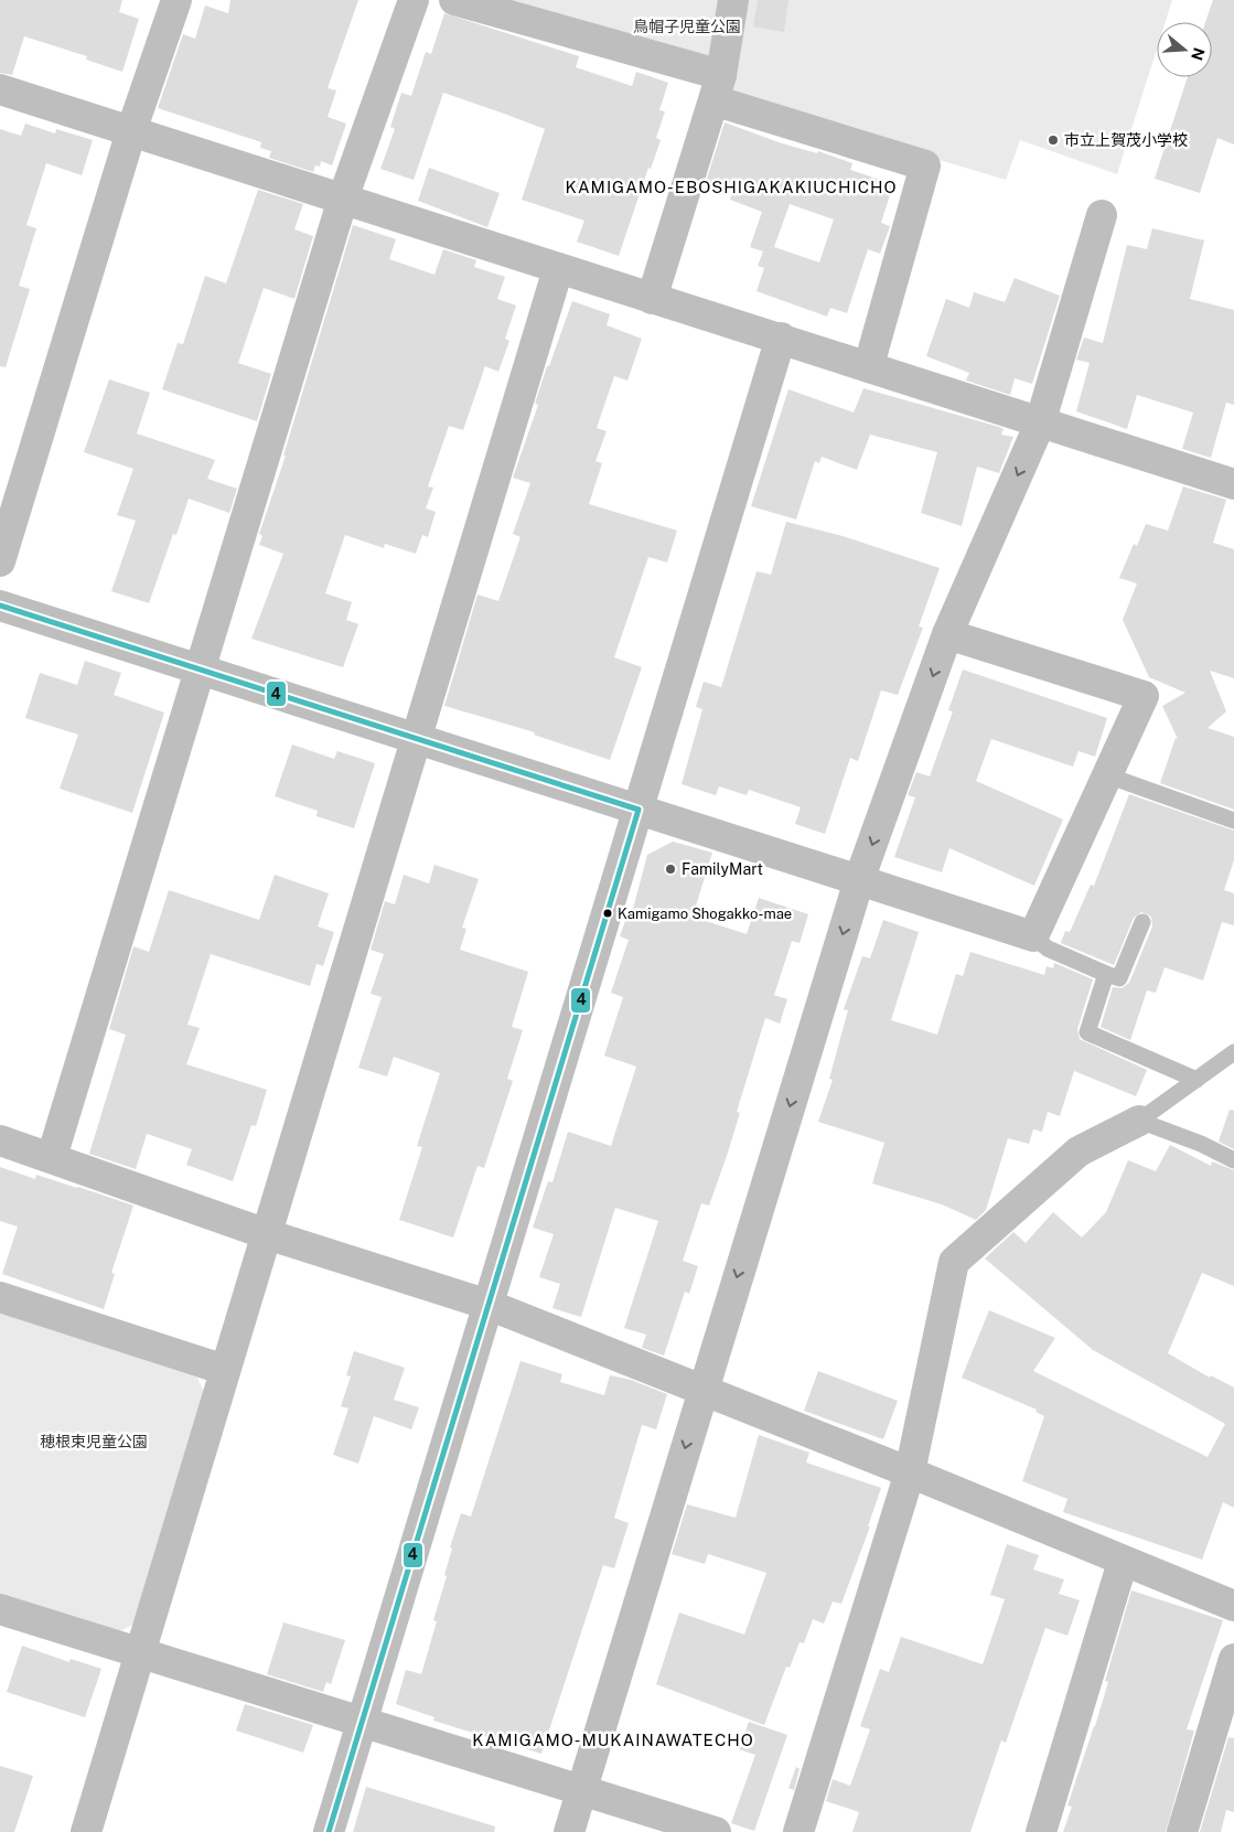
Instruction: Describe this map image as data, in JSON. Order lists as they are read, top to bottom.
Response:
{
  "districts": ["KAMIGAMO-EBOSHIGAKAKIUCHICHO", "KAMIGAMO-MUKAINAWATECHO"],
  "parks": ["鳥帽子児童公園", "穂根束児童公園"],
  "places": ["市立上賀茂小学校", "FamilyMart", "Kamigamo Shogakko-mae"],
  "lines": ["transit line 4"],
  "north": "right"
}
